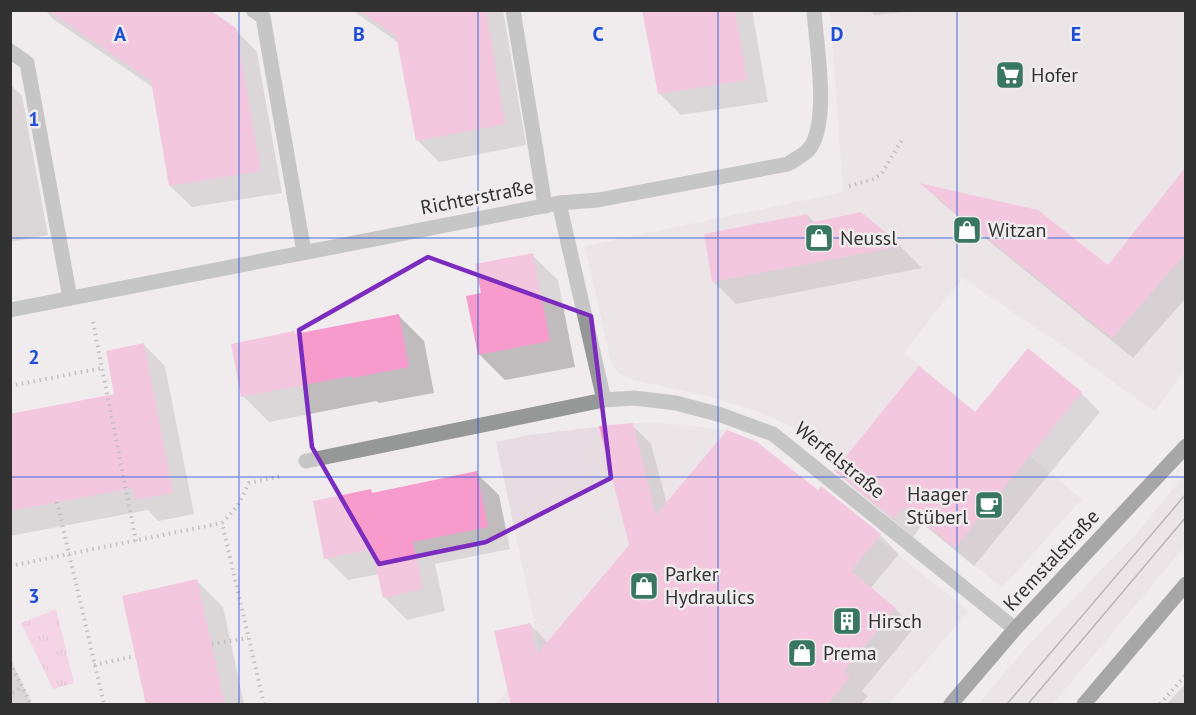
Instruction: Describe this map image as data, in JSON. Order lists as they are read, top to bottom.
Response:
{
  "streets": {
    "main road": ["Kremstalstraße"],
    "street": ["Richterstraße", "Werfelstraße"]
  },
  "crossings": [
    ["Werfelstraße", "Kremstalstraße"]
  ],
  "places": {
    "supermarket": ["Hofer"],
    "shop": [
      "Witzan",
      "Neussl",
      "Parker Hydraulics",
      "Prema"
    ],
    "cafe": ["Haager Stüberl"],
    "building": ["Hirsch"]
  },
  "grid": {
    "columns": [
      "A",
      "B",
      "C",
      "D",
      "E"
    ],
    "rows": ["1", "2", "3"]
  }
}
